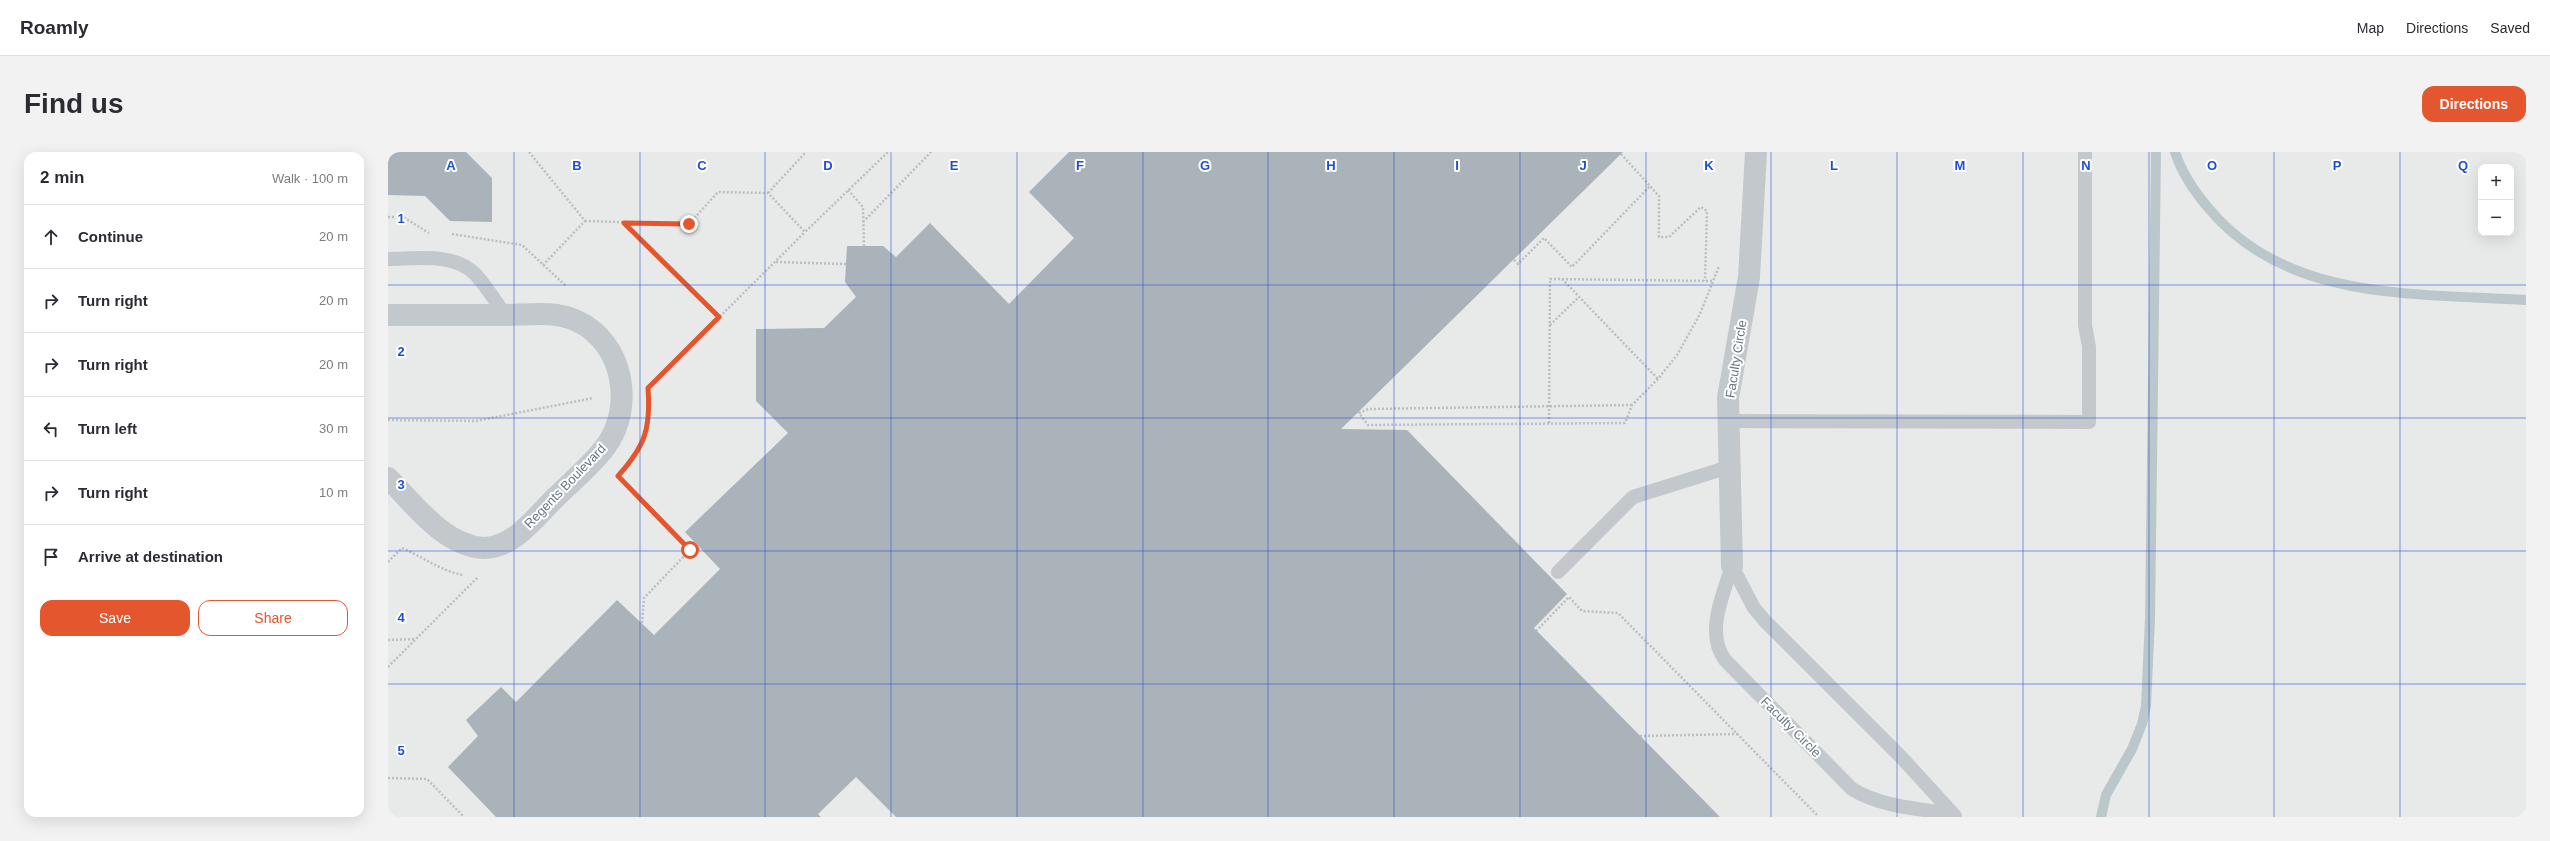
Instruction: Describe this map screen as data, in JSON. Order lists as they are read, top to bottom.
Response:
{
  "streets": {
    "street": ["Faculty Circle", "Regents Boulevard"]
  },
  "page": {
    "header": "Roamly",
    "nav": ["Map", "Directions", "Saved"],
    "buttons": [
      "Directions",
      ["Save", "Share"]
    ],
    "title": "Find us",
    "heading": ["2 min", "Walk · 100 m"],
    "map_buttons": ["+", "−"],
    "list": [
      ["Continue", "20 m"],
      ["Turn right", "20 m"],
      ["Turn right", "20 m"],
      ["Turn left", "30 m"],
      ["Turn right", "10 m"],
      "Arrive at destination"
    ]
  },
  "grid": {
    "columns": [
      "A",
      "B",
      "C",
      "D",
      "E",
      "F",
      "G",
      "H",
      "I",
      "J",
      "K",
      "L",
      "M",
      "N",
      "O",
      "P",
      "Q"
    ],
    "rows": [
      "1",
      "2",
      "3",
      "4",
      "5"
    ]
  }
}
